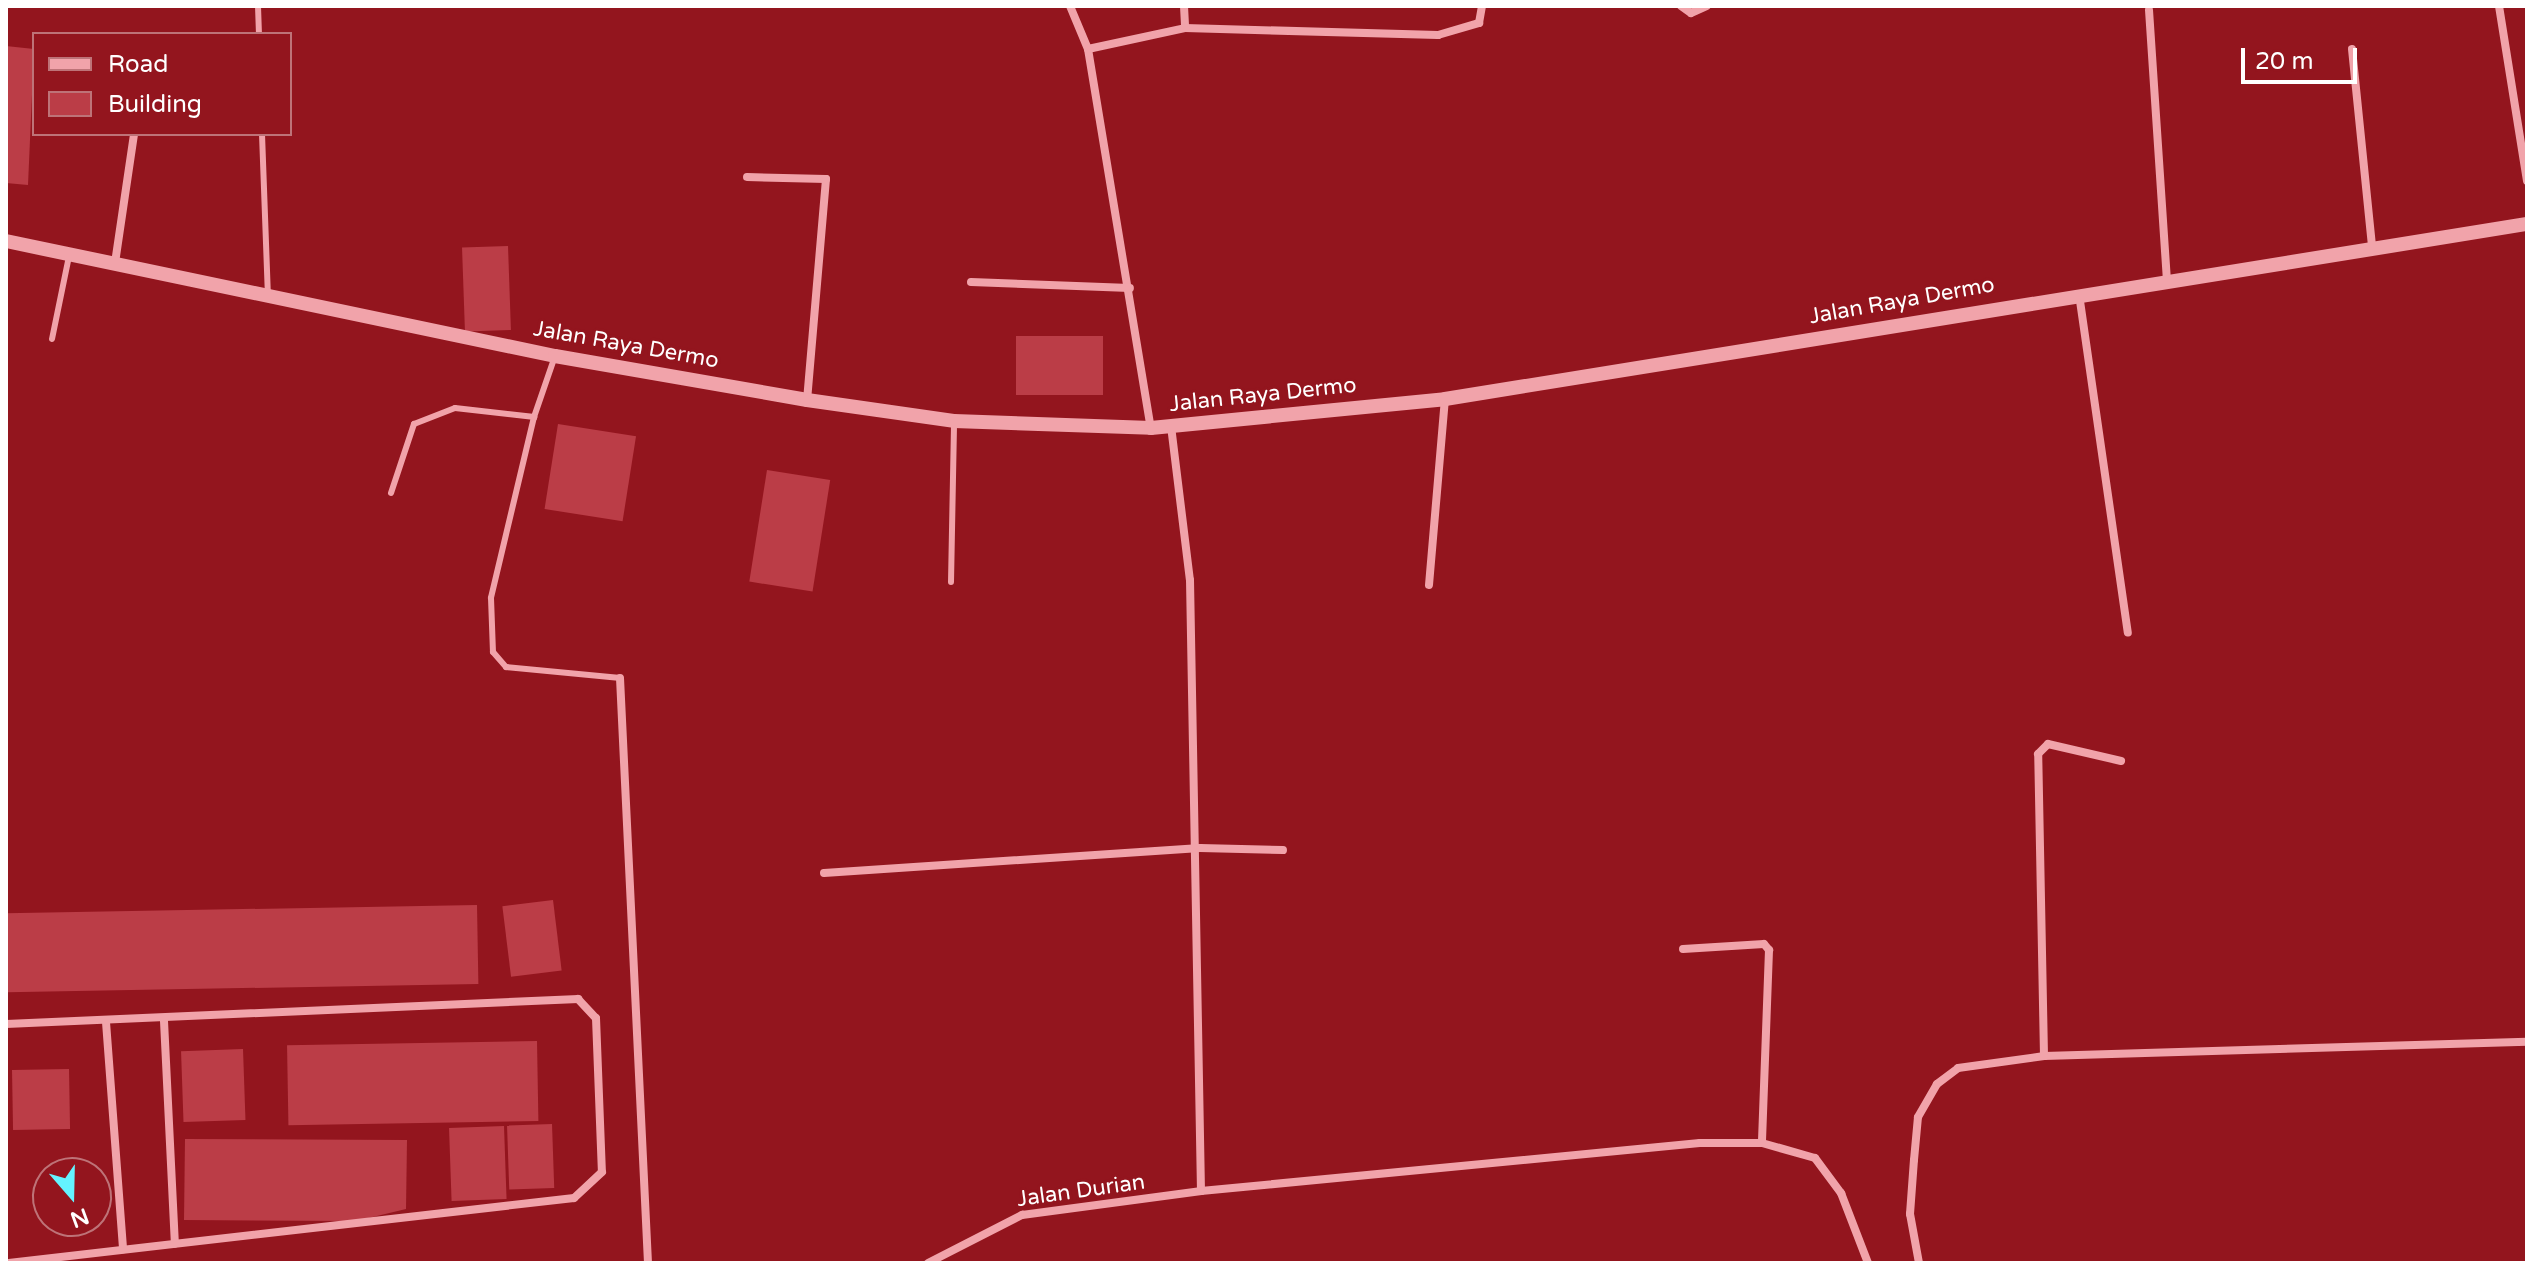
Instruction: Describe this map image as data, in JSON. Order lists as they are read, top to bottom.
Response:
{
  "streets": {
    "street": ["Jalan Raya Dermo", "Jalan Durian"]
  },
  "legend": ["Road", "Building"],
  "scale_bar": "20 m",
  "north": "bottom"
}
